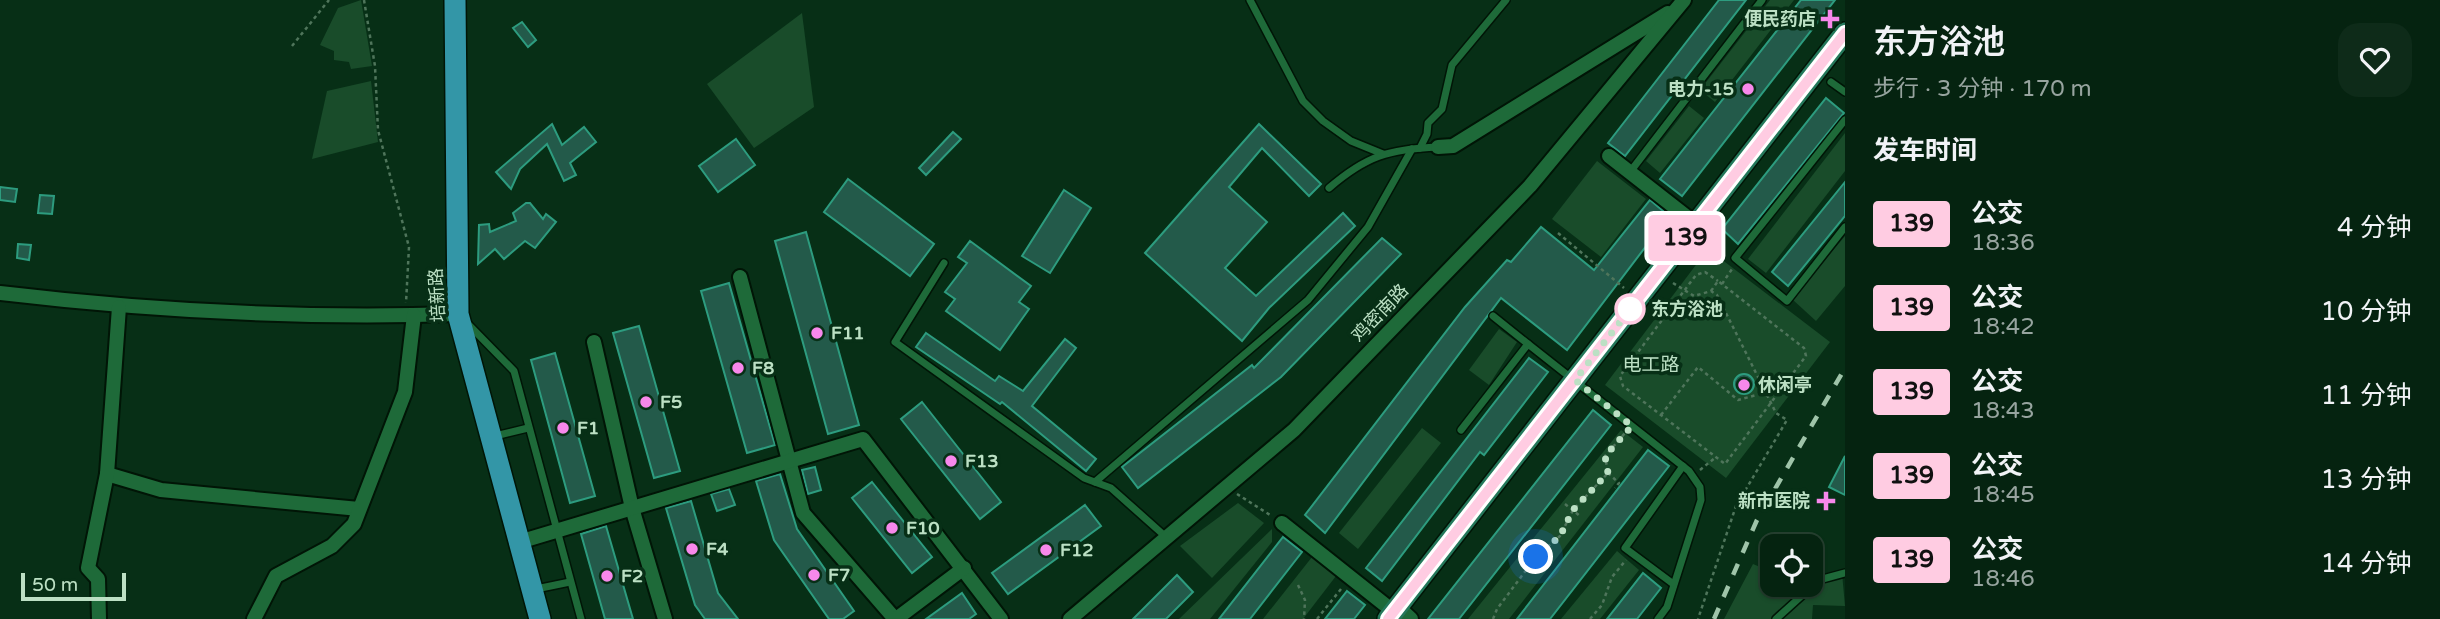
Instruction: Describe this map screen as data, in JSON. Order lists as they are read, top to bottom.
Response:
{
  "streets": {
    "highway": ["培新路"],
    "street": ["鸡密南路"]
  },
  "districts": ["电工路"],
  "places": {
    "health": ["便民药店", "新市医院"],
    "other": [
      "电力-15",
      "东方浴池",
      "F11",
      "F8",
      "休闲亭",
      "F5",
      "F1",
      "F13",
      "F10",
      "F4",
      "F12",
      "F7",
      "F2"
    ]
  },
  "lines": ["bus line 139"],
  "scale_bar": "50 m",
  "page": {
    "on_map": "139",
    "heading": [
      ["东方浴池", "步行 · 3 分钟 · 170 m"],
      "发车时间"
    ],
    "list": [
      {
        "mark": "139",
        "name": "公交",
        "note": "18:36",
        "value": "4 分钟"
      },
      {
        "mark": "139",
        "name": "公交",
        "note": "18:42",
        "value": "10 分钟"
      },
      {
        "mark": "139",
        "name": "公交",
        "note": "18:43",
        "value": "11 分钟"
      },
      {
        "mark": "139",
        "name": "公交",
        "note": "18:45",
        "value": "13 分钟"
      },
      {
        "mark": "139",
        "name": "公交",
        "note": "18:46",
        "value": "14 分钟"
      }
    ],
    "scale": "50 m"
  }
}
